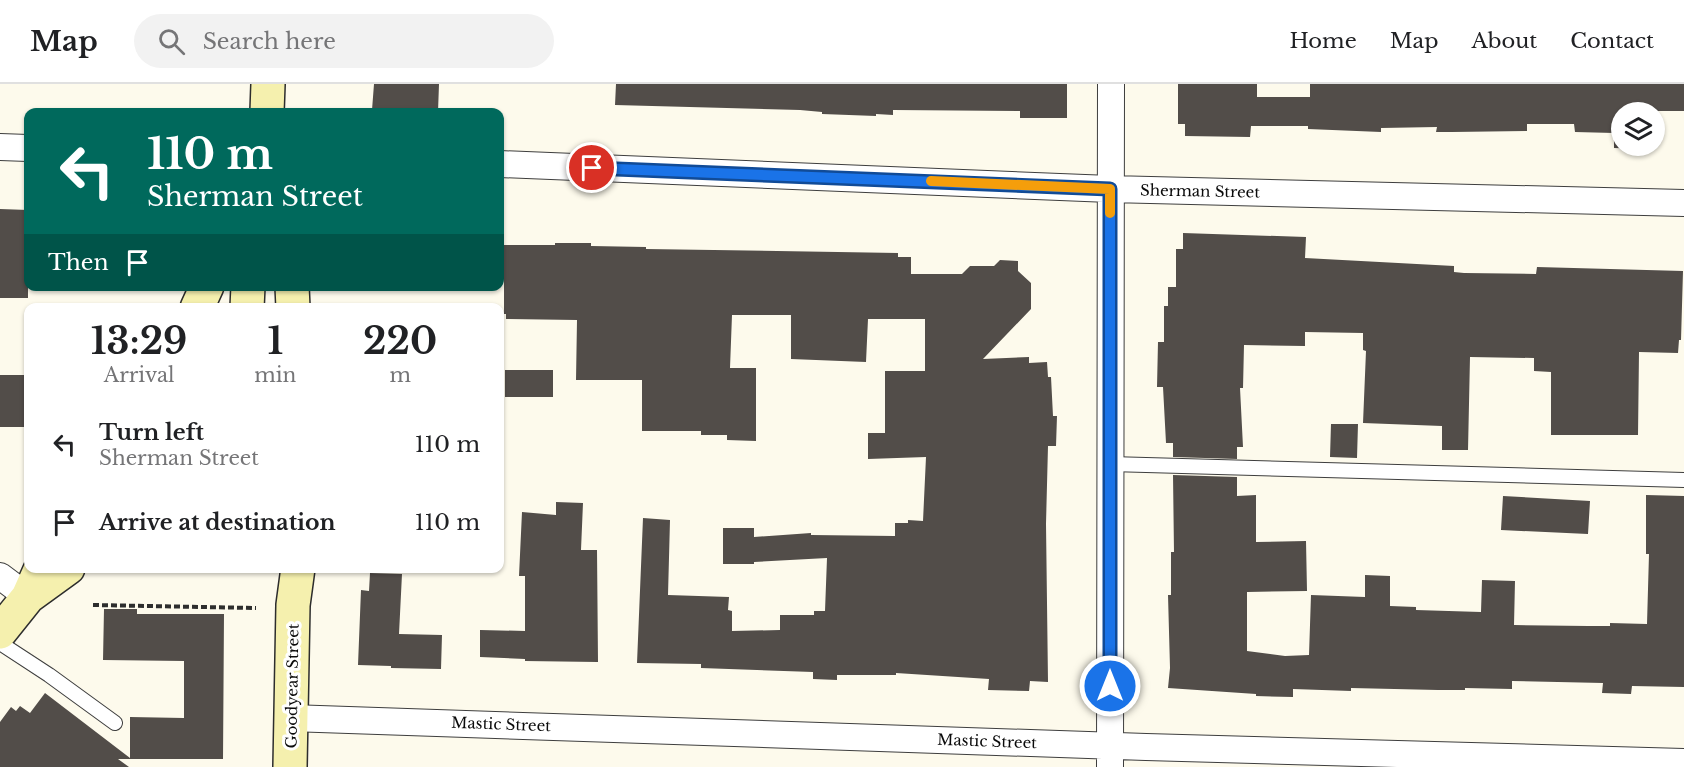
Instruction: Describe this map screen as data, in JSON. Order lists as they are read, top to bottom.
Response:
{
  "streets": {
    "street": ["Sherman Street", "Goodyear Street", "Mastic Street"]
  },
  "crossings": [
    ["Goodyear Street", "Mastic Street"]
  ],
  "page": {
    "header": "Map",
    "search": "Search here",
    "nav": [
      "Home",
      "Map",
      "About",
      "Contact"
    ],
    "turn": ["110 m", "Sherman Street"],
    "then": "Then",
    "eta": [
      "13:29",
      "Arrival",
      "1",
      "min",
      "220",
      "m"
    ],
    "list": [
      {
        "name": "Turn left",
        "note": "Sherman Street",
        "value": "110 m"
      },
      {
        "name": "Arrive at destination",
        "value": "110 m"
      }
    ]
  }
}
